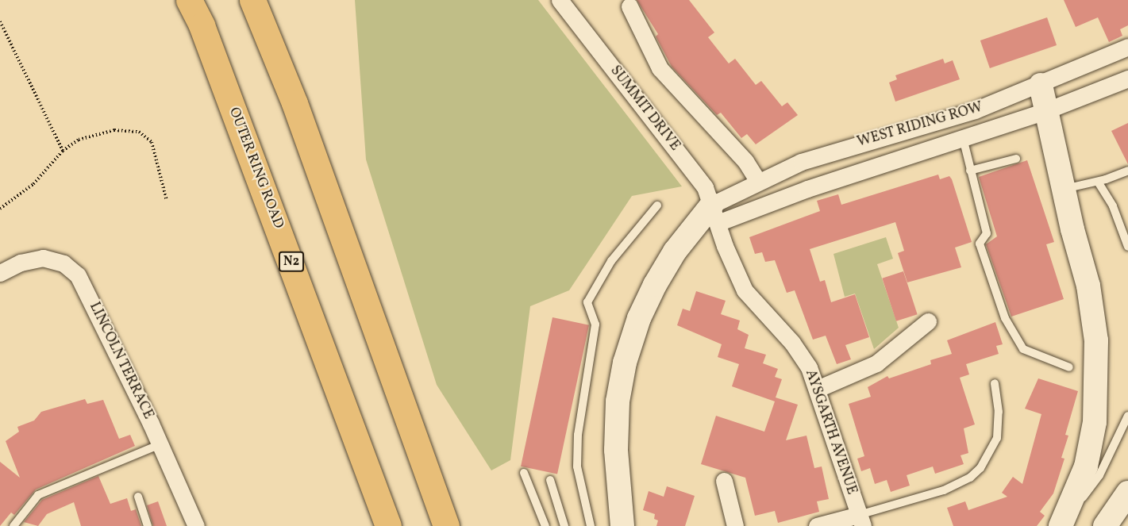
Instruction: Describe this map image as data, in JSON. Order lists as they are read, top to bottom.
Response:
{
  "streets": {
    "highway": ["OUTER RING ROAD", "N2"],
    "street": [
      "SUMMIT DRIVE",
      "WEST RIDING ROW",
      "LINCOLN TERRACE",
      "AYSGARTH AVENUE"
    ]
  },
  "crossings": [
    ["SUMMIT DRIVE", "WEST RIDING ROW"],
    ["SUMMIT DRIVE", "AYSGARTH AVENUE"],
    ["WEST RIDING ROW", "AYSGARTH AVENUE"]
  ]
}
